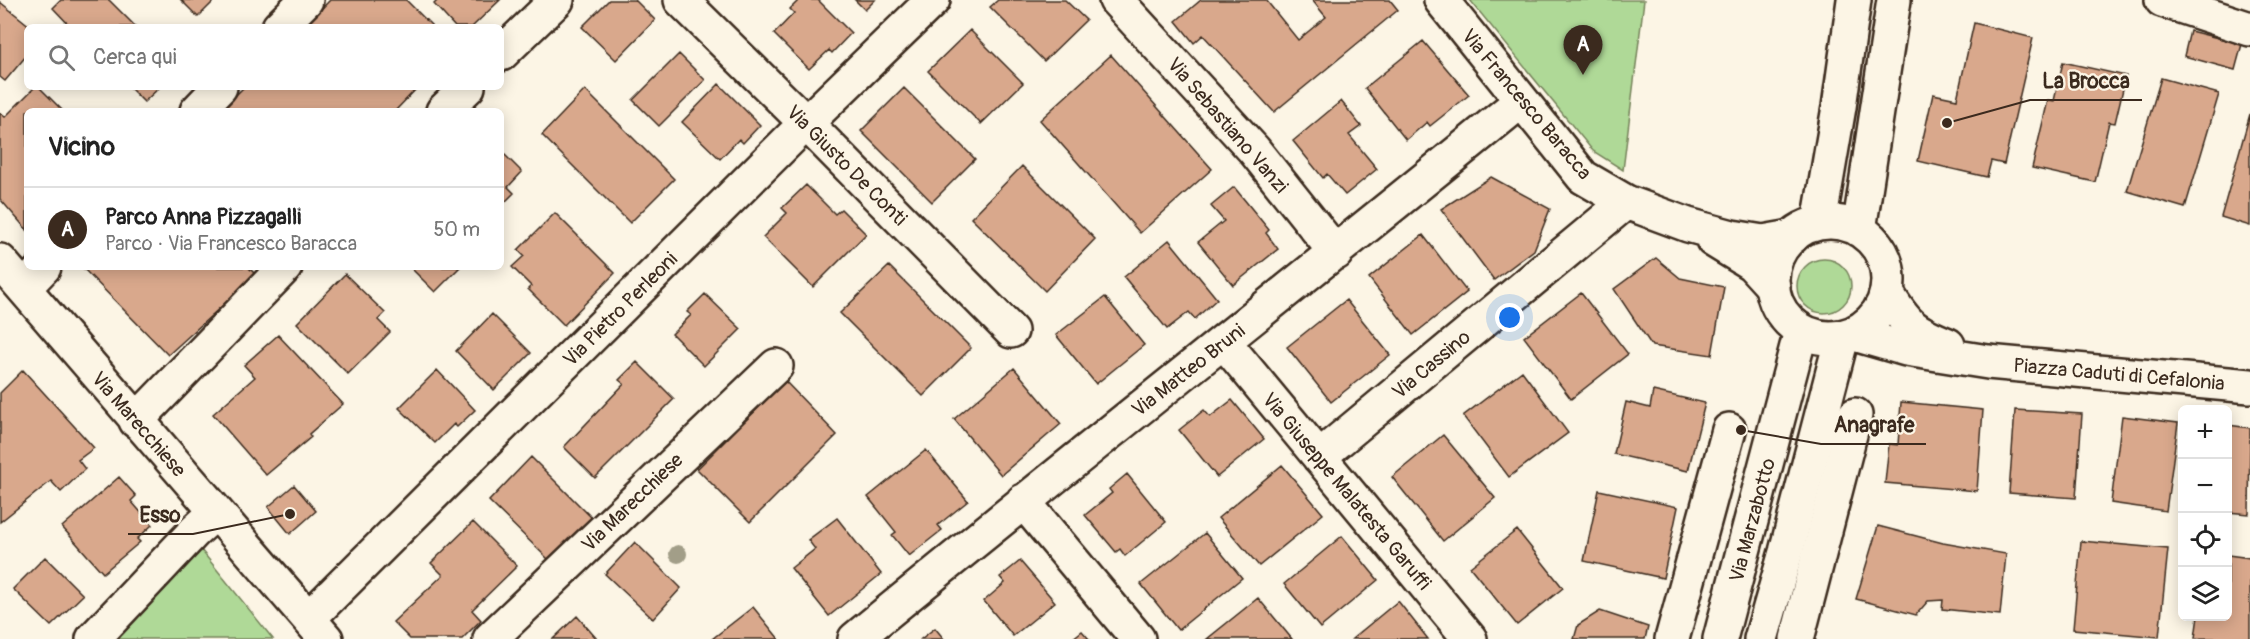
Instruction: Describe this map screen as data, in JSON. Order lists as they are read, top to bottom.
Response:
{
  "streets": {
    "street": [
      "Via Francesco Baracca",
      "Via Sebastiano Vanzi",
      "Via Giusto De Conti",
      "Via Pietro Perleoni",
      "Via Cassino",
      "Via Matteo Bruni",
      "Piazza Caduti di Cefalonia",
      "Via Marecchiese",
      "Via Giuseppe Malatesta Garuffi",
      "Via Marzabotto"
    ]
  },
  "crossings": [
    ["Via Francesco Baracca", "Via Cassino"],
    ["Via Francesco Baracca", "Via Matteo Bruni"],
    ["Via Francesco Baracca", "Via Marzabotto"],
    ["Via Sebastiano Vanzi", "Via Matteo Bruni"],
    ["Via Giusto De Conti", "Via Pietro Perleoni"],
    ["Via Pietro Perleoni", "Via Marecchiese"],
    ["Via Cassino", "Via Giuseppe Malatesta Garuffi"],
    ["Via Matteo Bruni", "Via Giuseppe Malatesta Garuffi"]
  ],
  "places": ["La Brocca", "Anagrafe", "Esso"],
  "page": {
    "search": "Cerca qui",
    "pins": "A",
    "heading": "Vicino",
    "list": [
      {
        "mark": "A",
        "name": "Parco Anna Pizzagalli",
        "note": "Parco · Via Francesco Baracca",
        "value": "50 m"
      }
    ],
    "map_buttons": ["+", "−"]
  }
}
